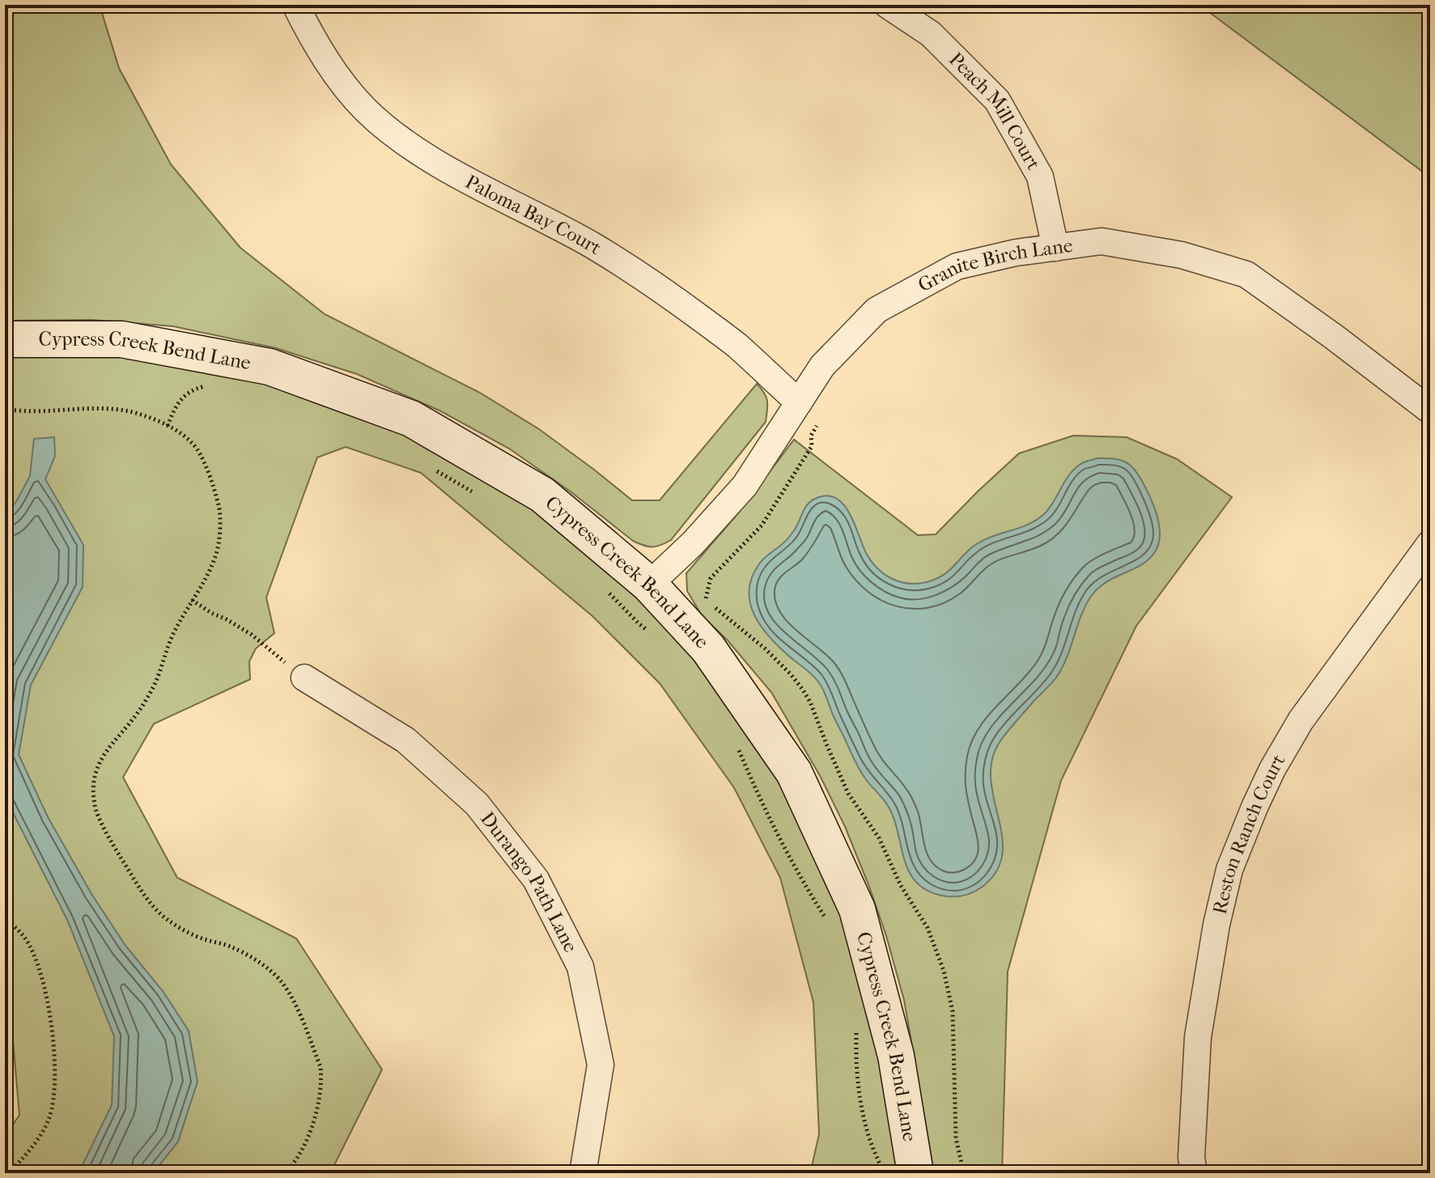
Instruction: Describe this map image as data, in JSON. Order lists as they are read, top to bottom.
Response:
{
  "streets": {
    "street": [
      "Peach Mill Court",
      "Paloma Bay Court",
      "Granite Birch Lane",
      "Cypress Creek Bend Lane",
      "Reston Ranch Court",
      "Durango Path Lane"
    ]
  },
  "crossings": [
    ["Peach Mill Court", "Granite Birch Lane"],
    ["Paloma Bay Court", "Granite Birch Lane"],
    ["Granite Birch Lane", "Cypress Creek Bend Lane"]
  ]
}
